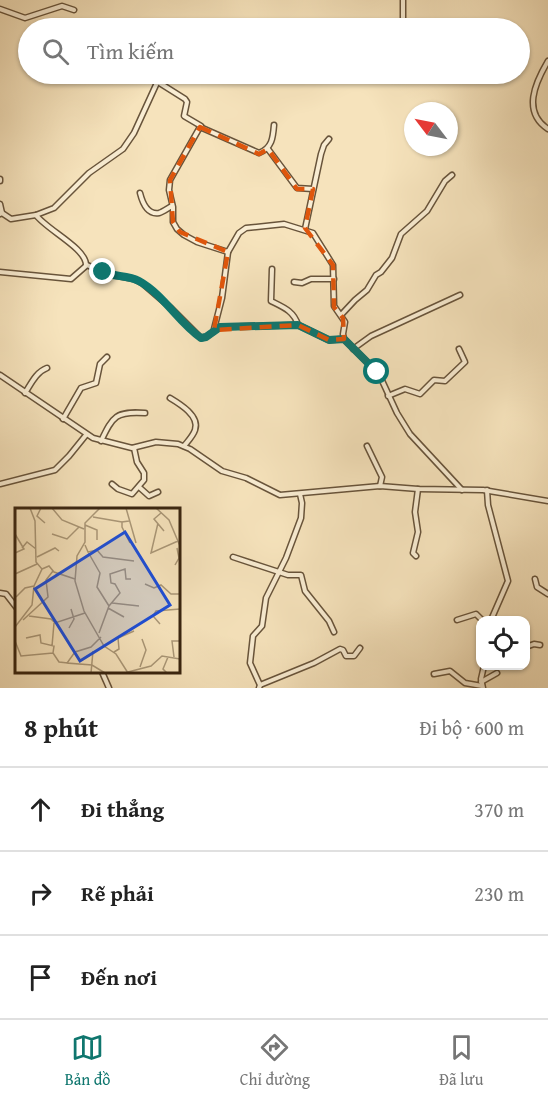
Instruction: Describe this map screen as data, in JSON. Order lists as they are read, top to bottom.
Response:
{
  "north": "top left",
  "page": {
    "search": "Tìm kiếm",
    "heading": ["8 phút", "Đi bộ · 600 m"],
    "list": [
      ["Đi thẳng", "370 m"],
      ["Rẽ phải", "230 m"],
      "Đến nơi"
    ],
    "nav": ["Bản đồ", "Chỉ đường", "Đã lưu"]
  }
}
